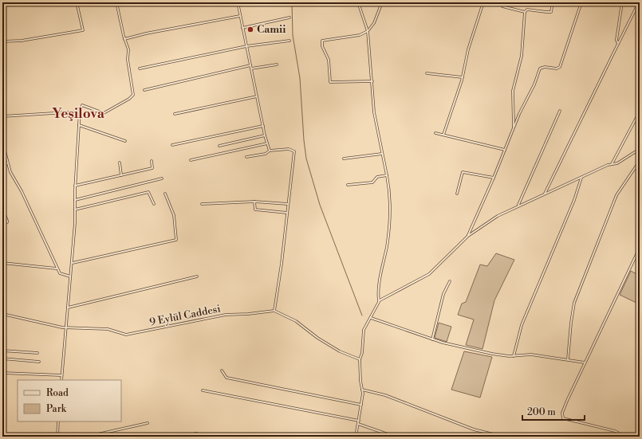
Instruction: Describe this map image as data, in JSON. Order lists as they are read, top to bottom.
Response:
{
  "streets": {
    "street": ["9 Eylül Caddesi"]
  },
  "districts": ["Yeşilova"],
  "places": ["Camii"],
  "legend": ["Road", "Park"],
  "scale_bar": "200 m"
}
